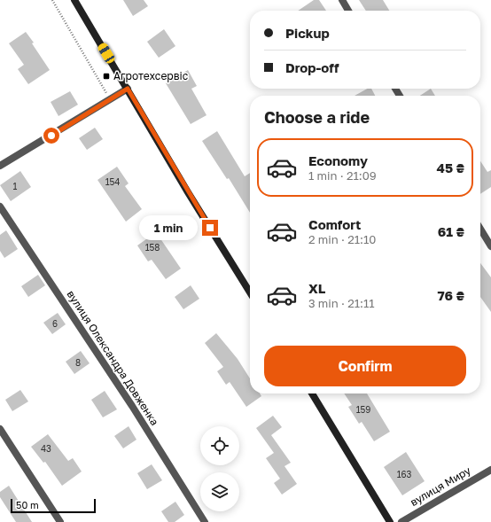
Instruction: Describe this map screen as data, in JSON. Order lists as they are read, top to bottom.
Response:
{
  "streets": {
    "street": ["вулиця Олександра Довженка", "вулиця Миру"]
  },
  "places": {
    "transit": ["Агротехсервіс"]
  },
  "house_numbers": [
    "154",
    "1",
    "158",
    "6",
    "8",
    "159",
    "43",
    "163"
  ],
  "scale_bar": "50 m",
  "page": {
    "banner": ["Pickup", "Drop-off"],
    "heading": "Choose a ride",
    "list": [
      {
        "name": "Economy",
        "note": "1 min · 21:09",
        "value": "45 ₴"
      },
      {
        "name": "Comfort",
        "note": "2 min · 21:10",
        "value": "61 ₴"
      },
      {
        "name": "XL",
        "note": "3 min · 21:11",
        "value": "76 ₴"
      }
    ],
    "bubble": "1 min",
    "buttons": "Confirm",
    "scale": "50 m"
  }
}
